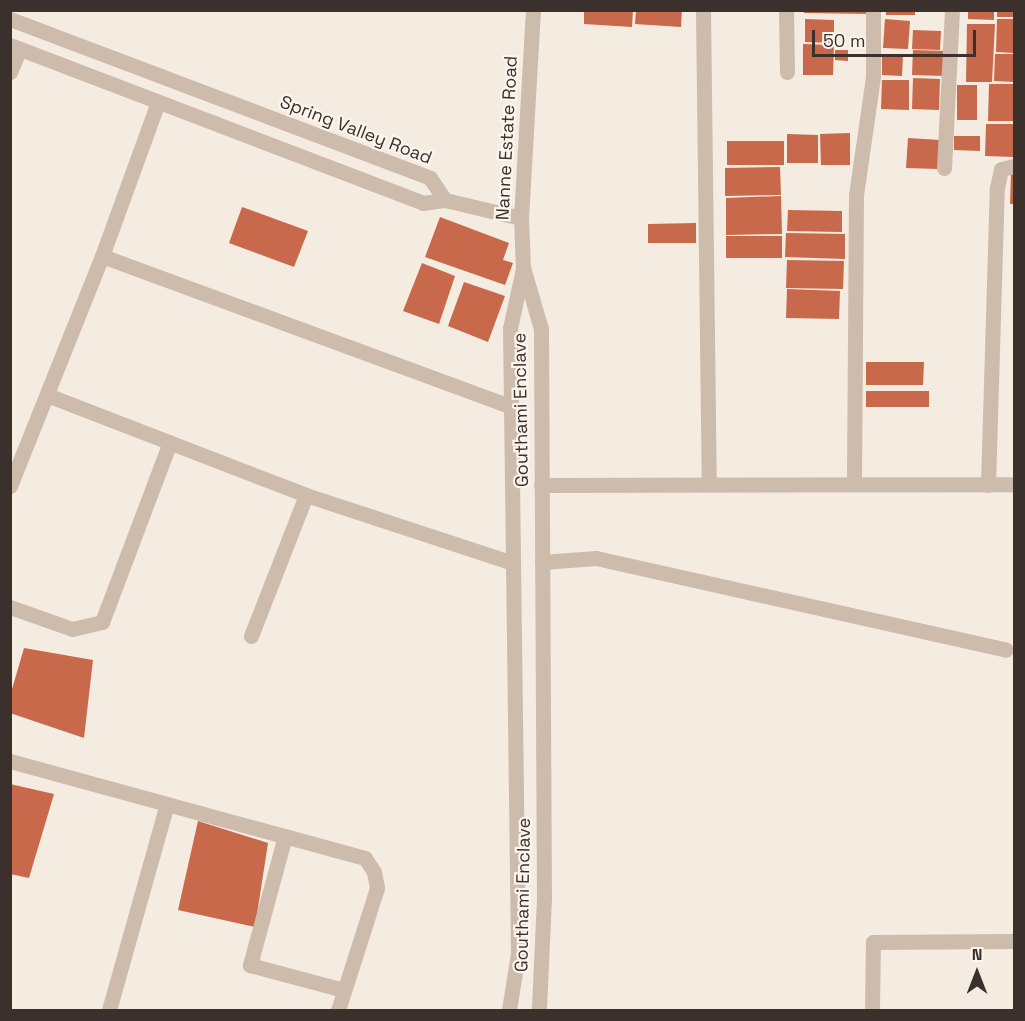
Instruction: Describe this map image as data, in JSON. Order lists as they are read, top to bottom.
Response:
{
  "streets": {
    "street": ["Spring Valley Road", "Nanne Estate Road", "Gouthami Enclave"]
  },
  "crossings": [
    ["Nanne Estate Road", "Gouthami Enclave"]
  ],
  "scale_bar": "50 m",
  "north": "top"
}
